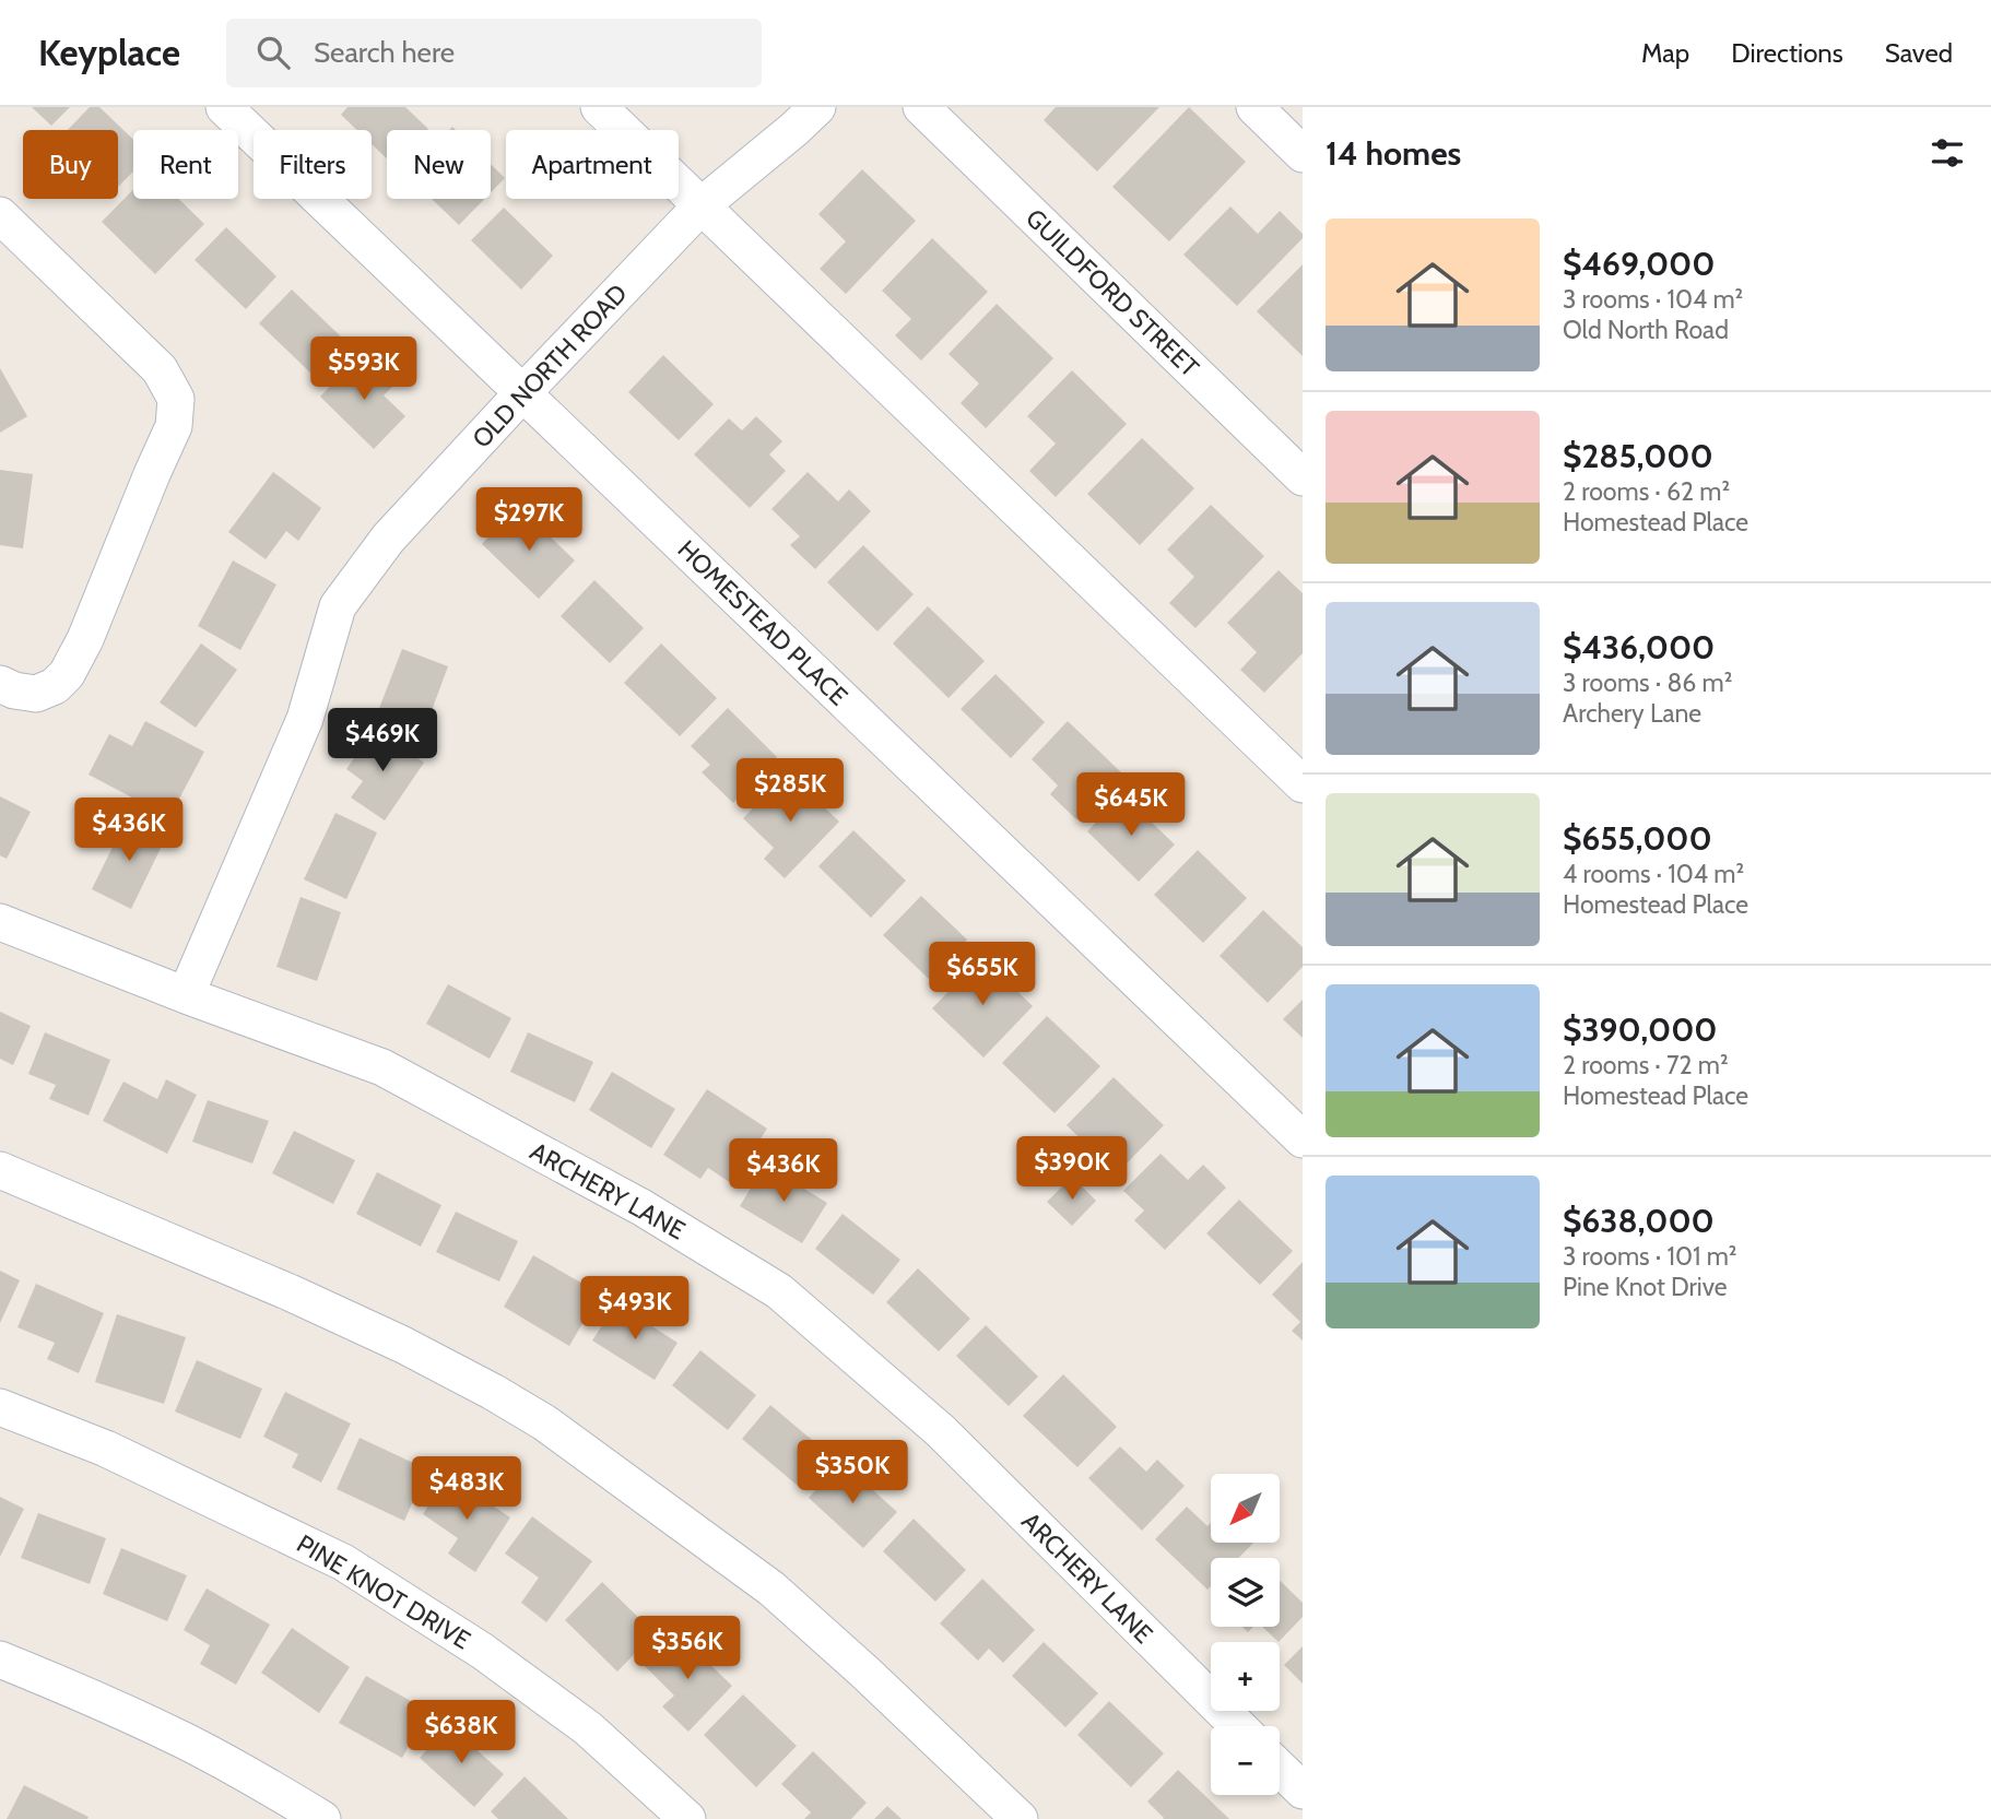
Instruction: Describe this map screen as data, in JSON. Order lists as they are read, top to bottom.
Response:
{
  "streets": {
    "street": [
      "GUILDFORD STREET",
      "OLD NORTH ROAD",
      "HOMESTEAD PLACE",
      "ARCHERY LANE",
      "PINE KNOT DRIVE"
    ]
  },
  "crossings": [
    ["OLD NORTH ROAD", "HOMESTEAD PLACE"],
    ["OLD NORTH ROAD", "ARCHERY LANE"]
  ],
  "north": "bottom left",
  "page": {
    "header": "Keyplace",
    "search": "Search here",
    "nav": ["Map", "Directions", "Saved"],
    "heading": "14 homes",
    "chip": [
      "Buy",
      "Rent",
      "Filters",
      "New",
      "Apartment"
    ],
    "list": [
      {
        "name": "$469,000",
        "note": "3 rooms · 104 m² · Old North Road"
      },
      {
        "name": "$285,000",
        "note": "2 rooms · 62 m² · Homestead Place"
      },
      {
        "name": "$436,000",
        "note": "3 rooms · 86 m² · Archery Lane"
      },
      {
        "name": "$655,000",
        "note": "4 rooms · 104 m² · Homestead Place"
      },
      {
        "name": "$390,000",
        "note": "2 rooms · 72 m² · Homestead Place"
      },
      {
        "name": "$638,000",
        "note": "3 rooms · 101 m² · Pine Knot Drive"
      }
    ],
    "price": [
      "$593K",
      "$297K",
      "$469K",
      "$285K",
      "$645K",
      "$436K",
      "$655K",
      "$390K",
      "$436K",
      "$493K",
      "$350K",
      "$483K",
      "$356K",
      "$638K"
    ],
    "map_buttons": ["+", "−"]
  }
}
